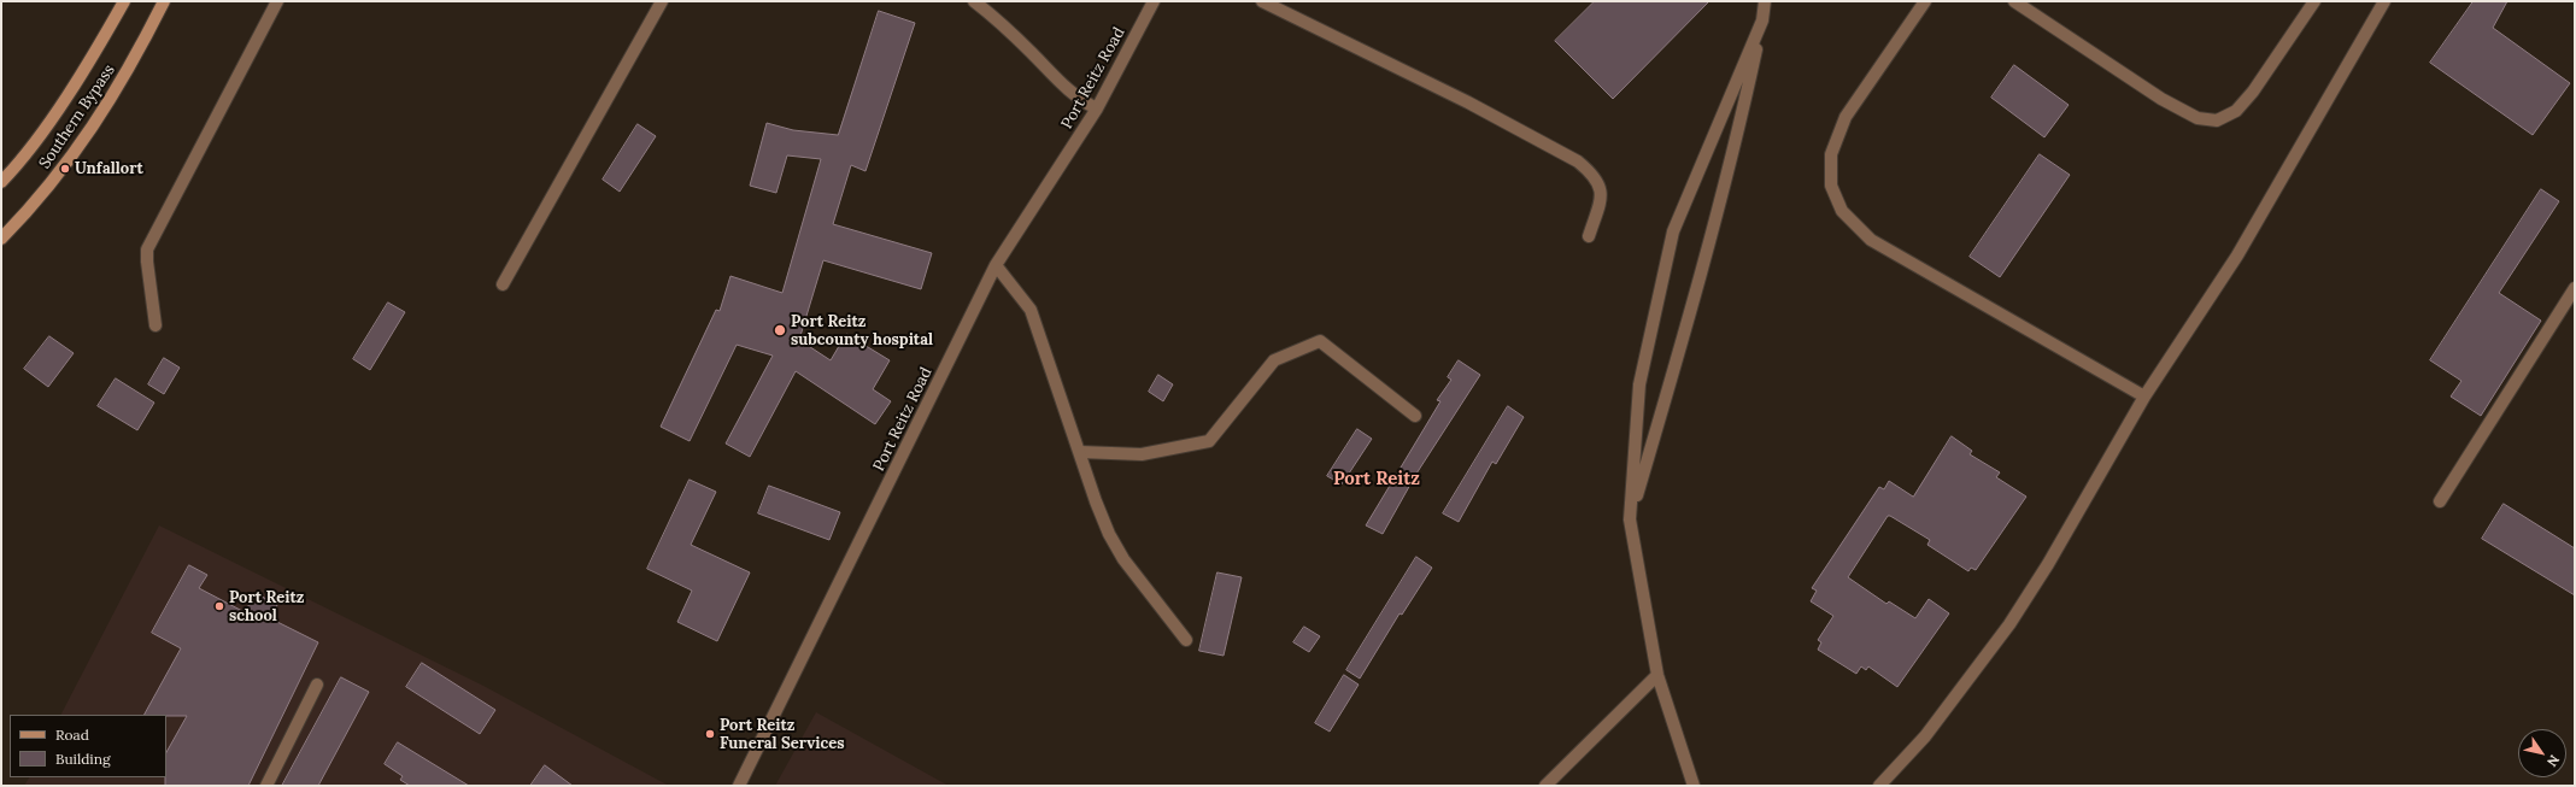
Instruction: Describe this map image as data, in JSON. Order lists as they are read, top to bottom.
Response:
{
  "streets": {
    "main road": ["Southern Bypass"],
    "street": ["Port Reitz Road"]
  },
  "districts": ["Port Reitz"],
  "places": [
    "Unfallort",
    "Port Reitz subcounty hospital",
    "Port Reitz school",
    "Port Reitz Funeral Services"
  ],
  "legend": ["Road", "Building"],
  "north": "bottom right"
}
